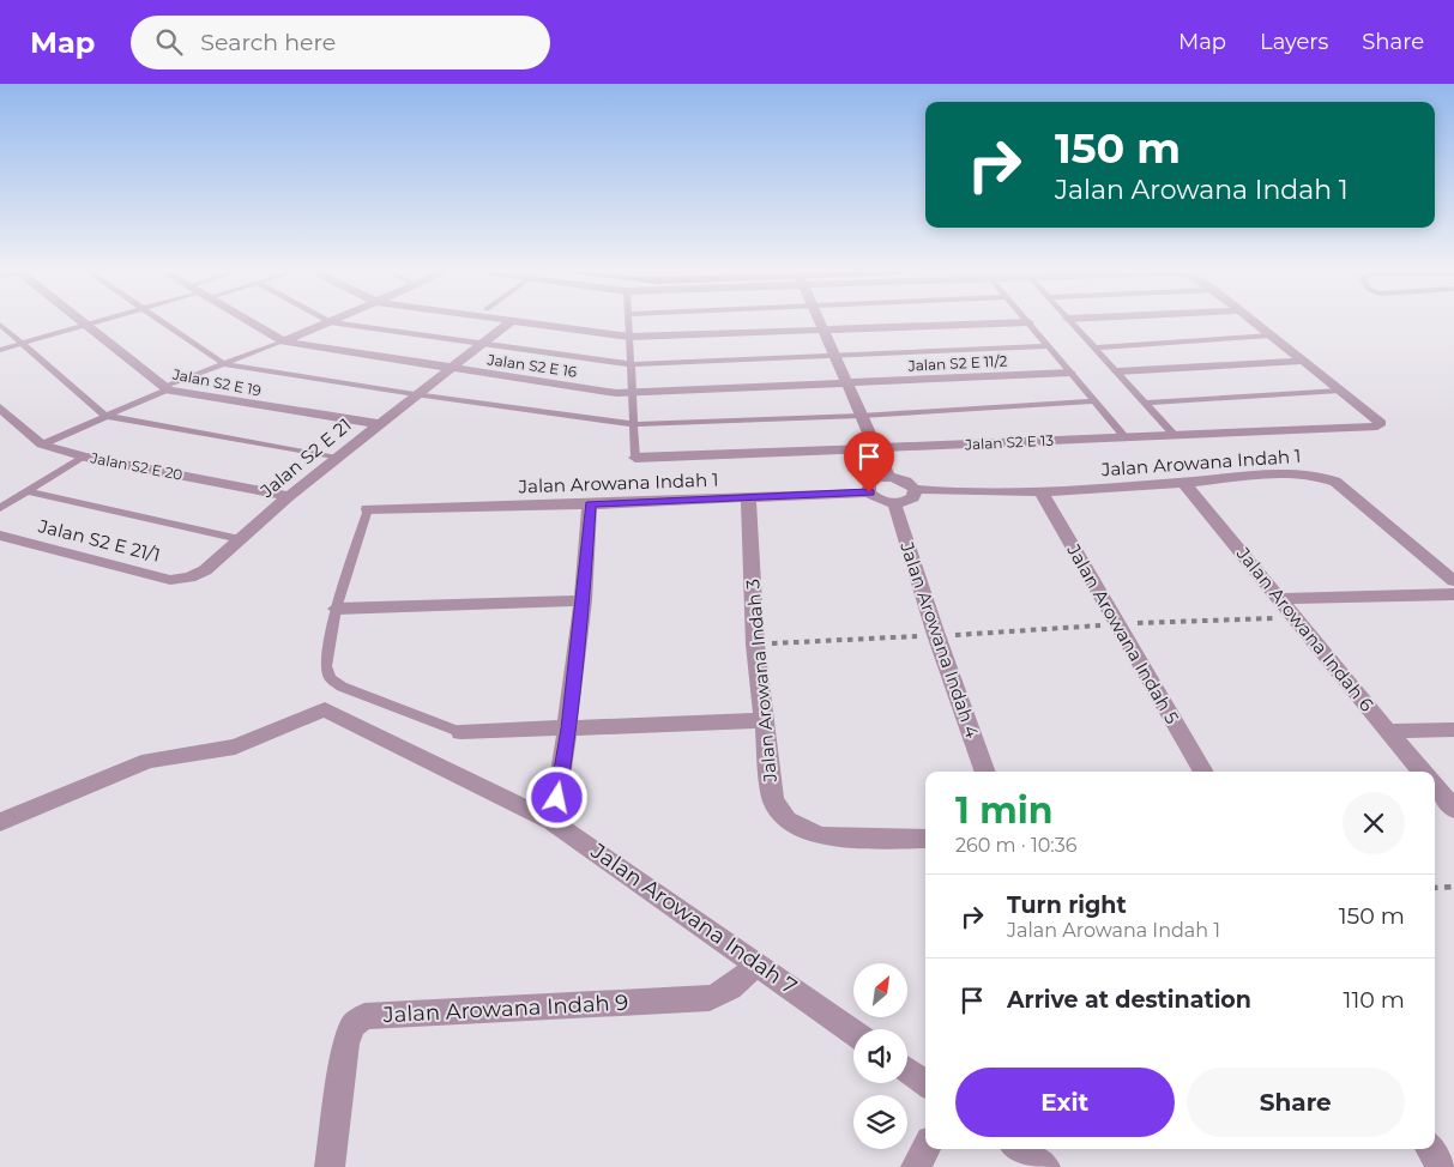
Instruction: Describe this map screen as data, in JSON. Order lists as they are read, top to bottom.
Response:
{
  "streets": {
    "street": [
      "Jalan S2 E 11/2",
      "Jalan S2 E 16",
      "Jalan S2 E 19",
      "Jalan S2 E 13",
      "Jalan S2 E 21",
      "Jalan Arowana Indah 1",
      "Jalan S2 E 20",
      "Jalan S2 E 21/1",
      "Jalan Arowana Indah 6",
      "Jalan Arowana Indah 5",
      "Jalan Arowana Indah 4",
      "Jalan Arowana Indah 3",
      "Jalan Arowana Indah 7",
      "Jalan Arowana Indah 9"
    ]
  },
  "crossings": [
    ["Jalan S2 E 11/2", "Jalan S2 E 16"],
    ["Jalan S2 E 16", "Jalan S2 E 21"],
    ["Jalan S2 E 19", "Jalan S2 E 21"],
    ["Jalan S2 E 21", "Jalan S2 E 20"],
    ["Jalan S2 E 21", "Jalan S2 E 21/1"],
    ["Jalan Arowana Indah 1", "Jalan Arowana Indah 6"],
    ["Jalan Arowana Indah 1", "Jalan Arowana Indah 5"],
    ["Jalan Arowana Indah 1", "Jalan Arowana Indah 3"],
    ["Jalan Arowana Indah 7", "Jalan Arowana Indah 9"]
  ],
  "north": "top right",
  "page": {
    "header": "Map",
    "search": "Search here",
    "nav": ["Map", "Layers", "Share"],
    "turn": ["150 m", "Jalan Arowana Indah 1"],
    "heading": ["1 min", "260 m · 10:36"],
    "list": [
      {
        "name": "Turn right",
        "note": "Jalan Arowana Indah 1",
        "value": "150 m"
      },
      {
        "name": "Arrive at destination",
        "value": "110 m"
      }
    ],
    "buttons": ["Exit", "Share"]
  }
}
